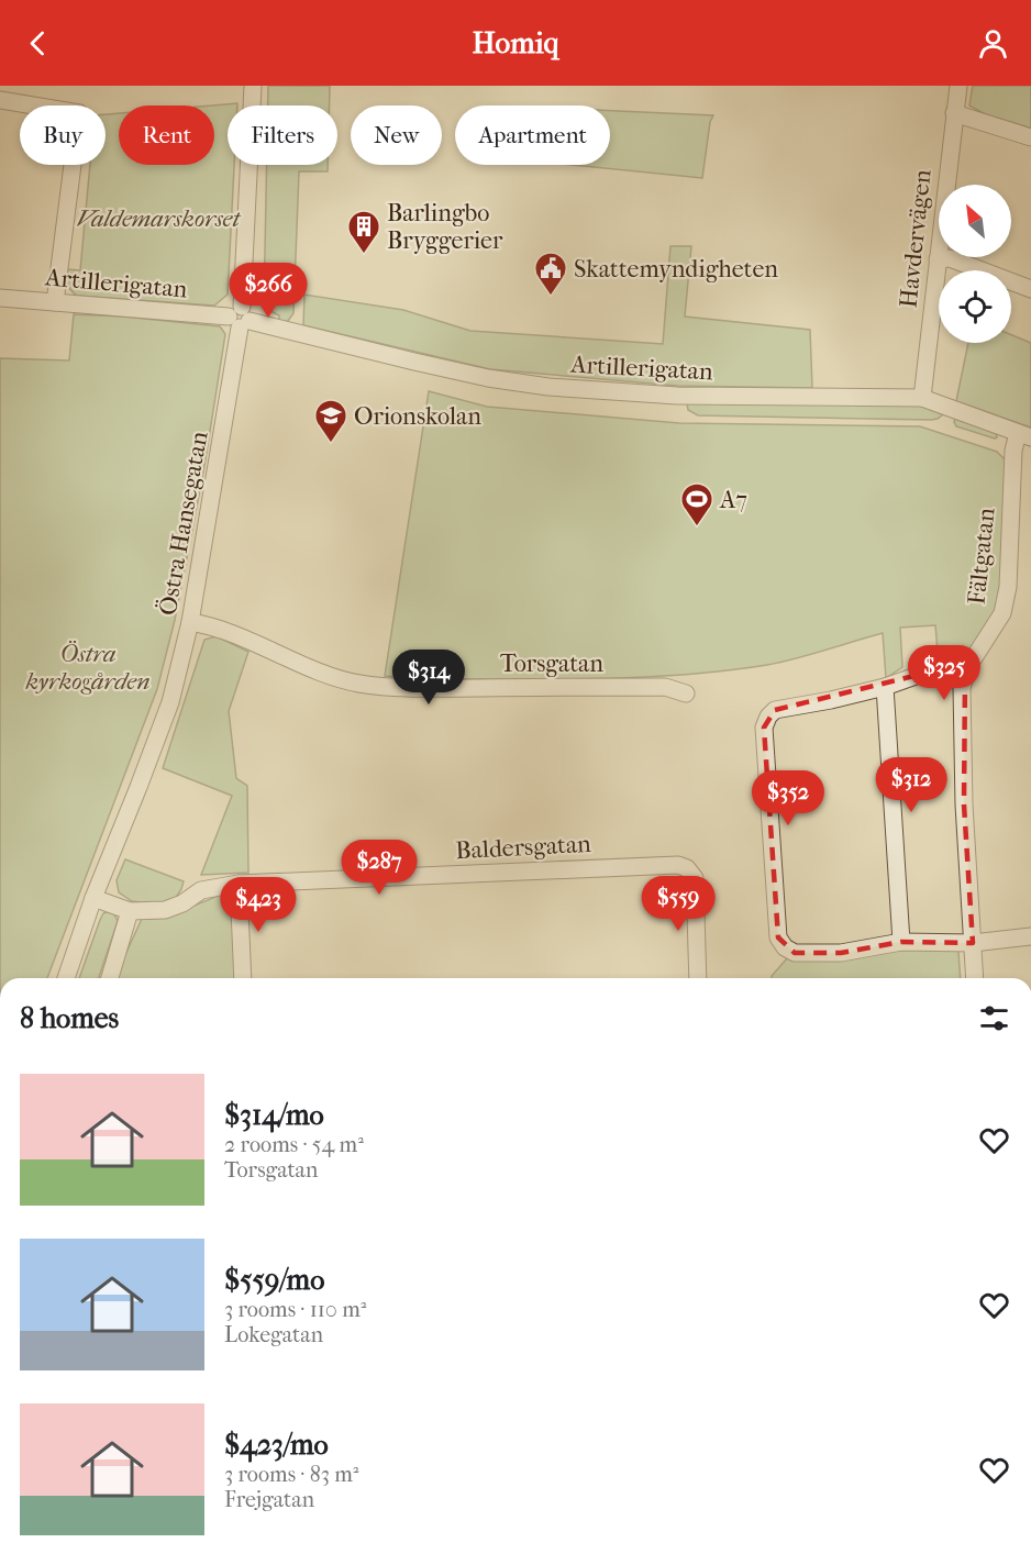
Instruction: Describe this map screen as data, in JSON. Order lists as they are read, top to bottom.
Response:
{
  "streets": {
    "street": [
      "Havdervägen",
      "Artillerigatan",
      "Östra Hansegatan",
      "Fältgatan",
      "Torsgatan",
      "Baldersgatan"
    ]
  },
  "crossings": [
    ["Havdervägen", "Artillerigatan"],
    ["Artillerigatan", "Östra Hansegatan"],
    ["Artillerigatan", "Fältgatan"],
    ["Östra Hansegatan", "Torsgatan"],
    ["Östra Hansegatan", "Baldersgatan"]
  ],
  "parks": ["Valdemarskorset", "Östra kyrkogården"],
  "places": {
    "building": ["Barlingbo Bryggerier"],
    "public building": ["Skattemyndigheten"],
    "school or university": ["Orionskolan"],
    "sports": ["A7"]
  },
  "north": "top left",
  "page": {
    "header": "Homiq",
    "chip": [
      "Buy",
      "Rent",
      "Filters",
      "New",
      "Apartment"
    ],
    "price": [
      "$266",
      "$325",
      "$314",
      "$312",
      "$352",
      "$287",
      "$559",
      "$423"
    ],
    "heading": "8 homes",
    "list": [
      {
        "name": "$314/mo",
        "note": "2 rooms · 54 m² · Torsgatan"
      },
      {
        "name": "$559/mo",
        "note": "3 rooms · 110 m² · Lokegatan"
      },
      {
        "name": "$423/mo",
        "note": "3 rooms · 83 m² · Frejgatan"
      }
    ]
  }
}
